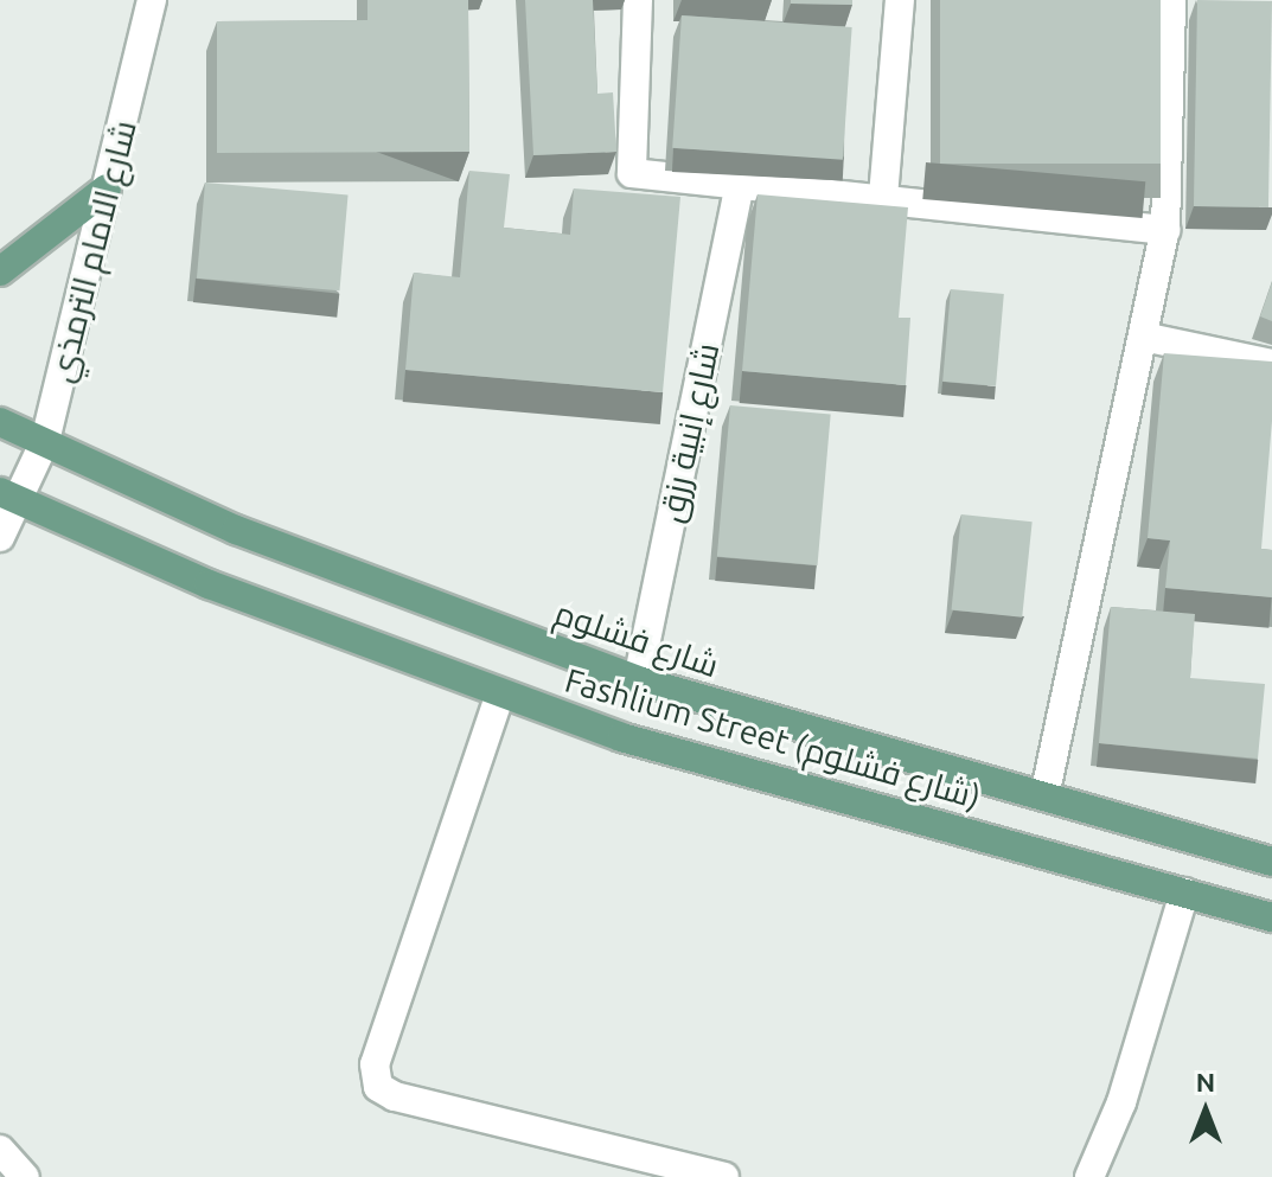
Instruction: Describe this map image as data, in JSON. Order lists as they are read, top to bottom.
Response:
{
  "streets": {
    "main road": ["شارع فشلوم", "Fashlium Street (شارع فشلوم)"],
    "street": ["شارع الامام الترمذي", "شارع إنبية رزق"]
  },
  "crossings": [
    ["شارع الامام الترمذي", "شارع فشلوم"],
    ["شارع الامام الترمذي", "Fashlium Street (شارع فشلوم)"],
    ["شارع إنبية رزق", "شارع فشلوم"]
  ],
  "north": "top"
}
